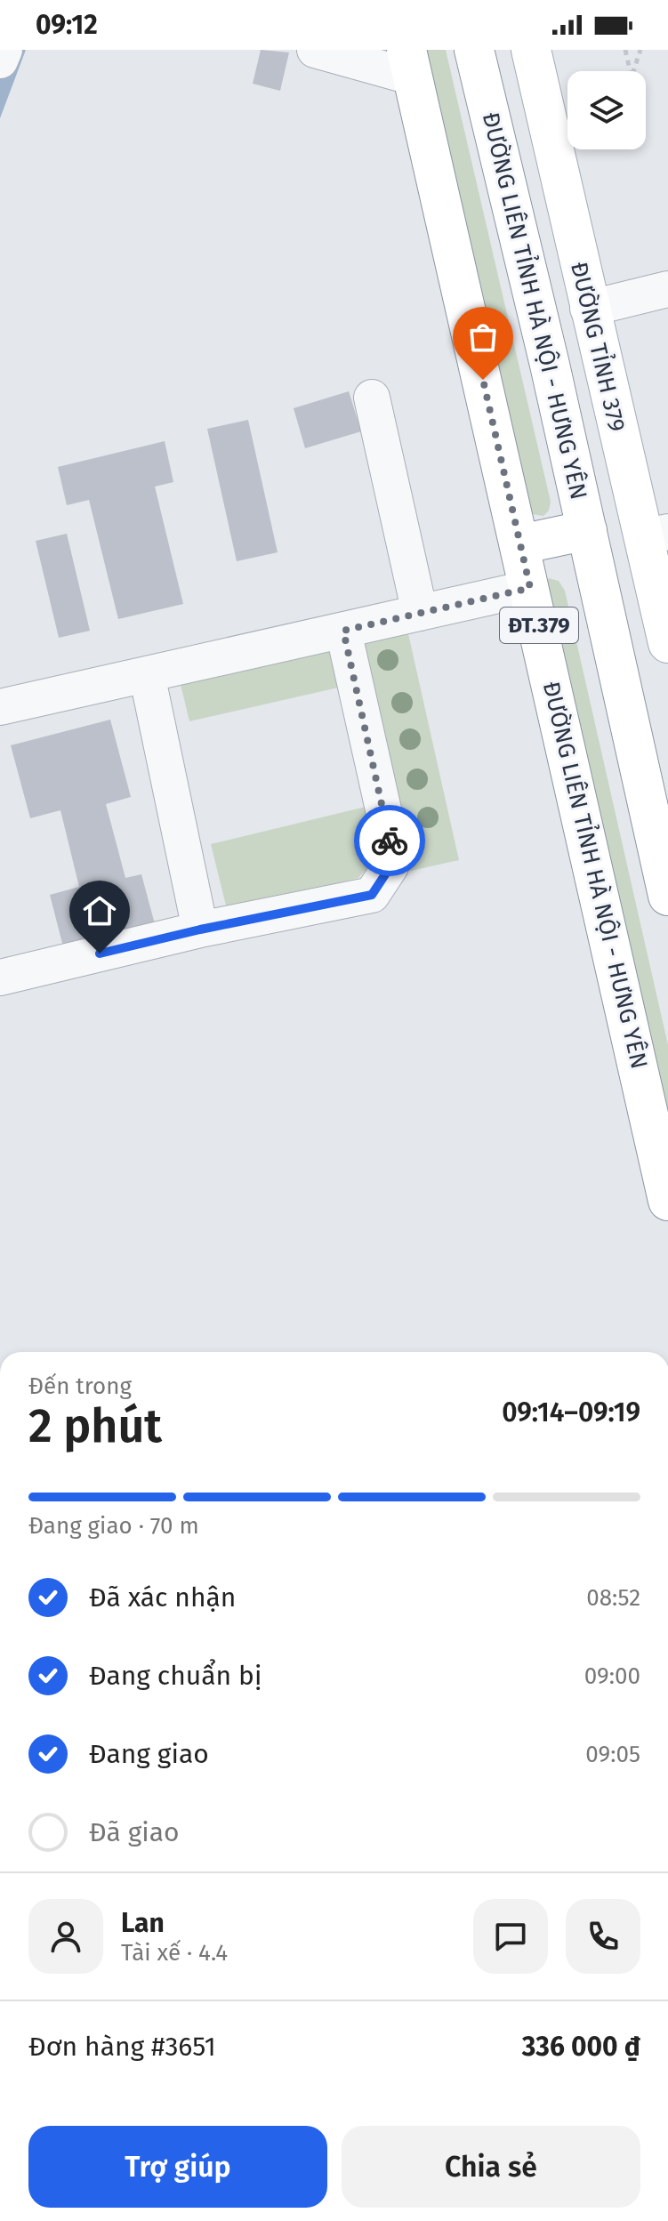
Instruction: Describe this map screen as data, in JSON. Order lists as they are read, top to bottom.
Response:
{
  "streets": {
    "main road": ["ĐƯỜNG LIÊN TỈNH HÀ NỘI - HƯNG YÊN", "ĐƯỜNG TỈNH 379", "ĐT.379"]
  },
  "page": {
    "status": "09:12",
    "heading": ["2 phút", "Đến trong", "09:14–09:19"],
    "panel": [
      "Lan",
      "Tài xế · 4.4",
      "Đơn hàng #3651",
      "336 000 ₫"
    ],
    "bar": "Đang giao · 70 m",
    "list": [
      ["Đã xác nhận", "08:52"],
      ["Đang chuẩn bị", "09:00"],
      ["Đang giao", "09:05"],
      "Đã giao"
    ],
    "buttons": ["Trợ giúp", "Chia sẻ"]
  }
}
